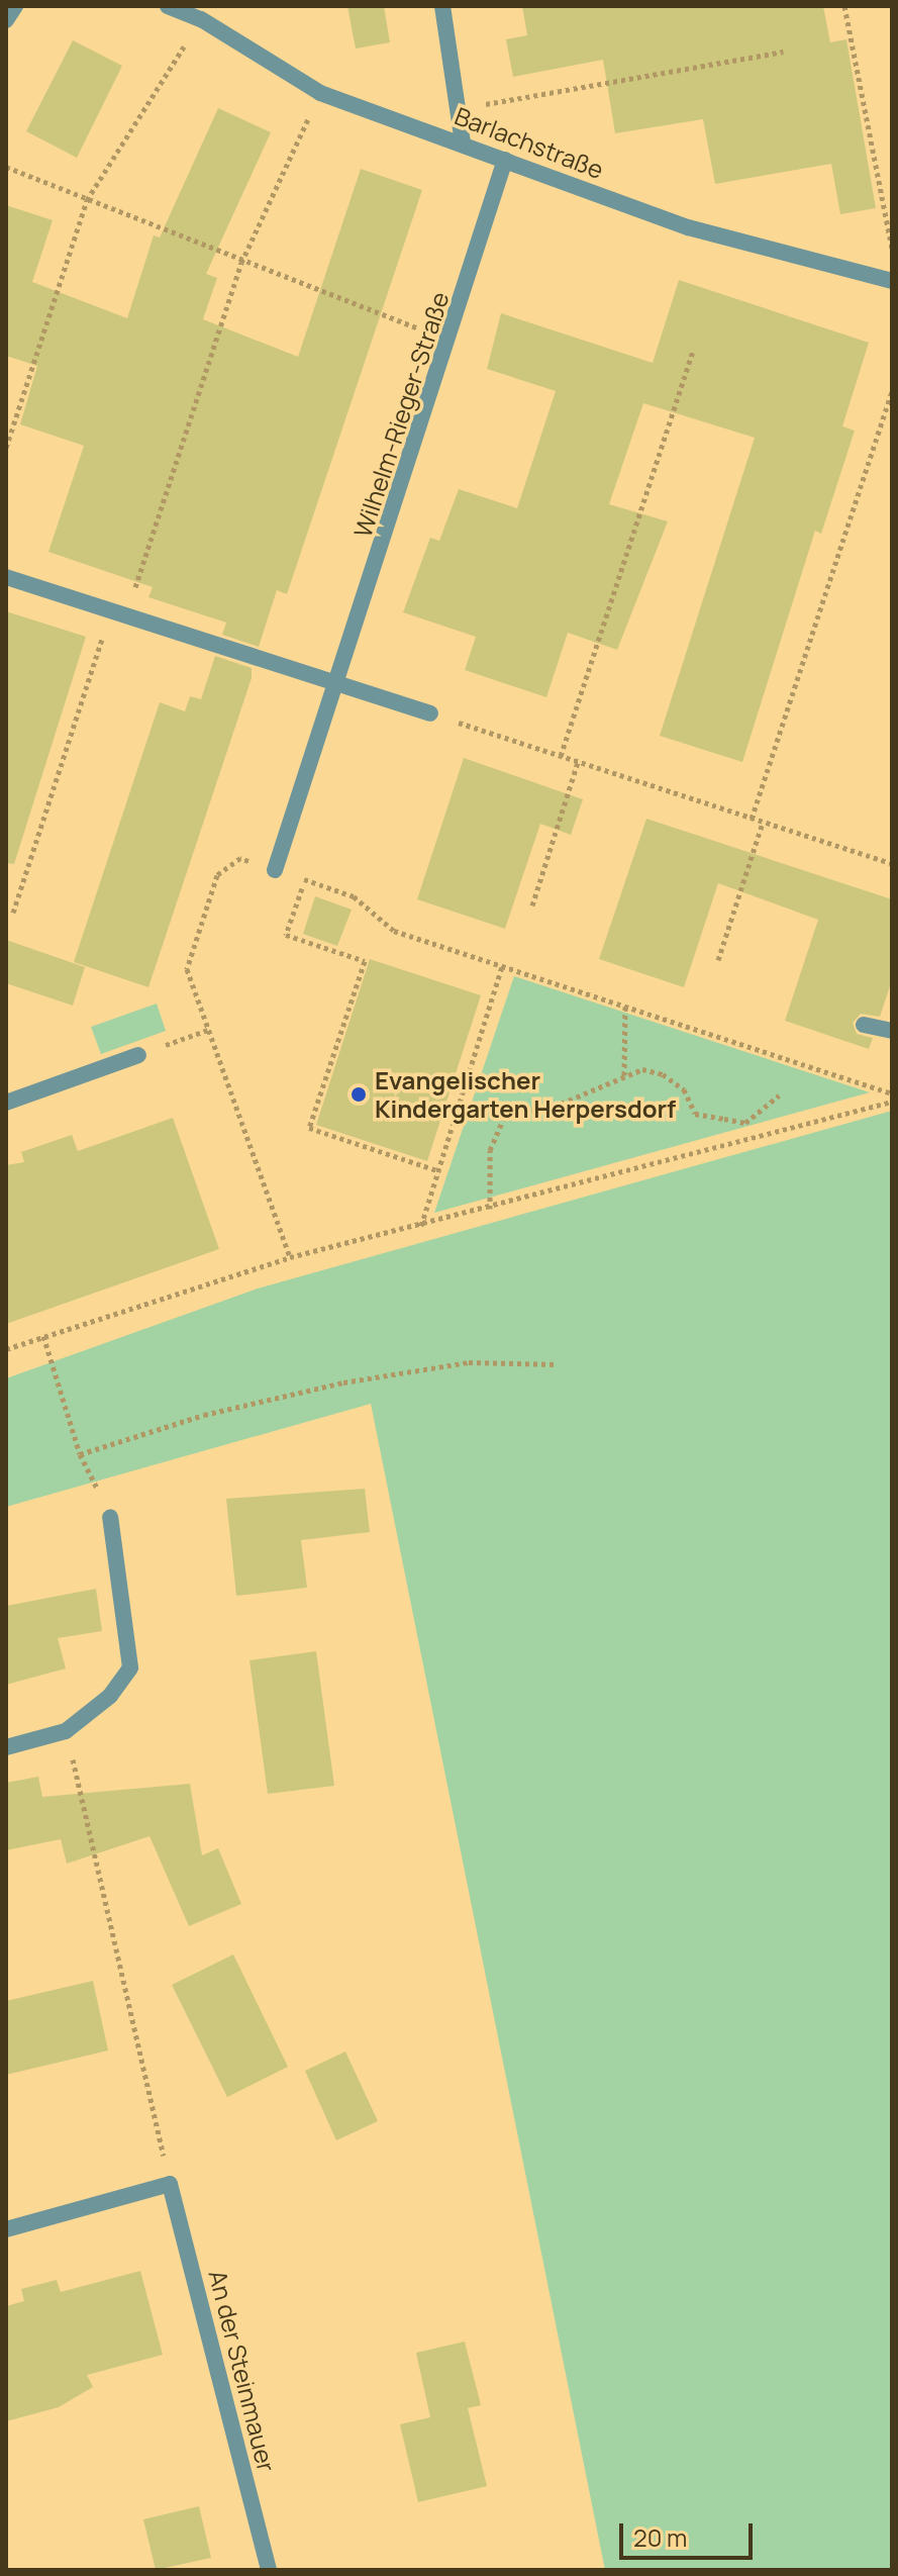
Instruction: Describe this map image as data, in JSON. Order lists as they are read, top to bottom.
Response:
{
  "streets": {
    "street": ["Barlachstraße", "Wilhelm-Rieger-Straße", "An der Steinmauer"]
  },
  "crossings": [
    ["Barlachstraße", "Wilhelm-Rieger-Straße"]
  ],
  "places": ["Evangelischer Kindergarten Herpersdorf"],
  "scale_bar": "20 m"
}
